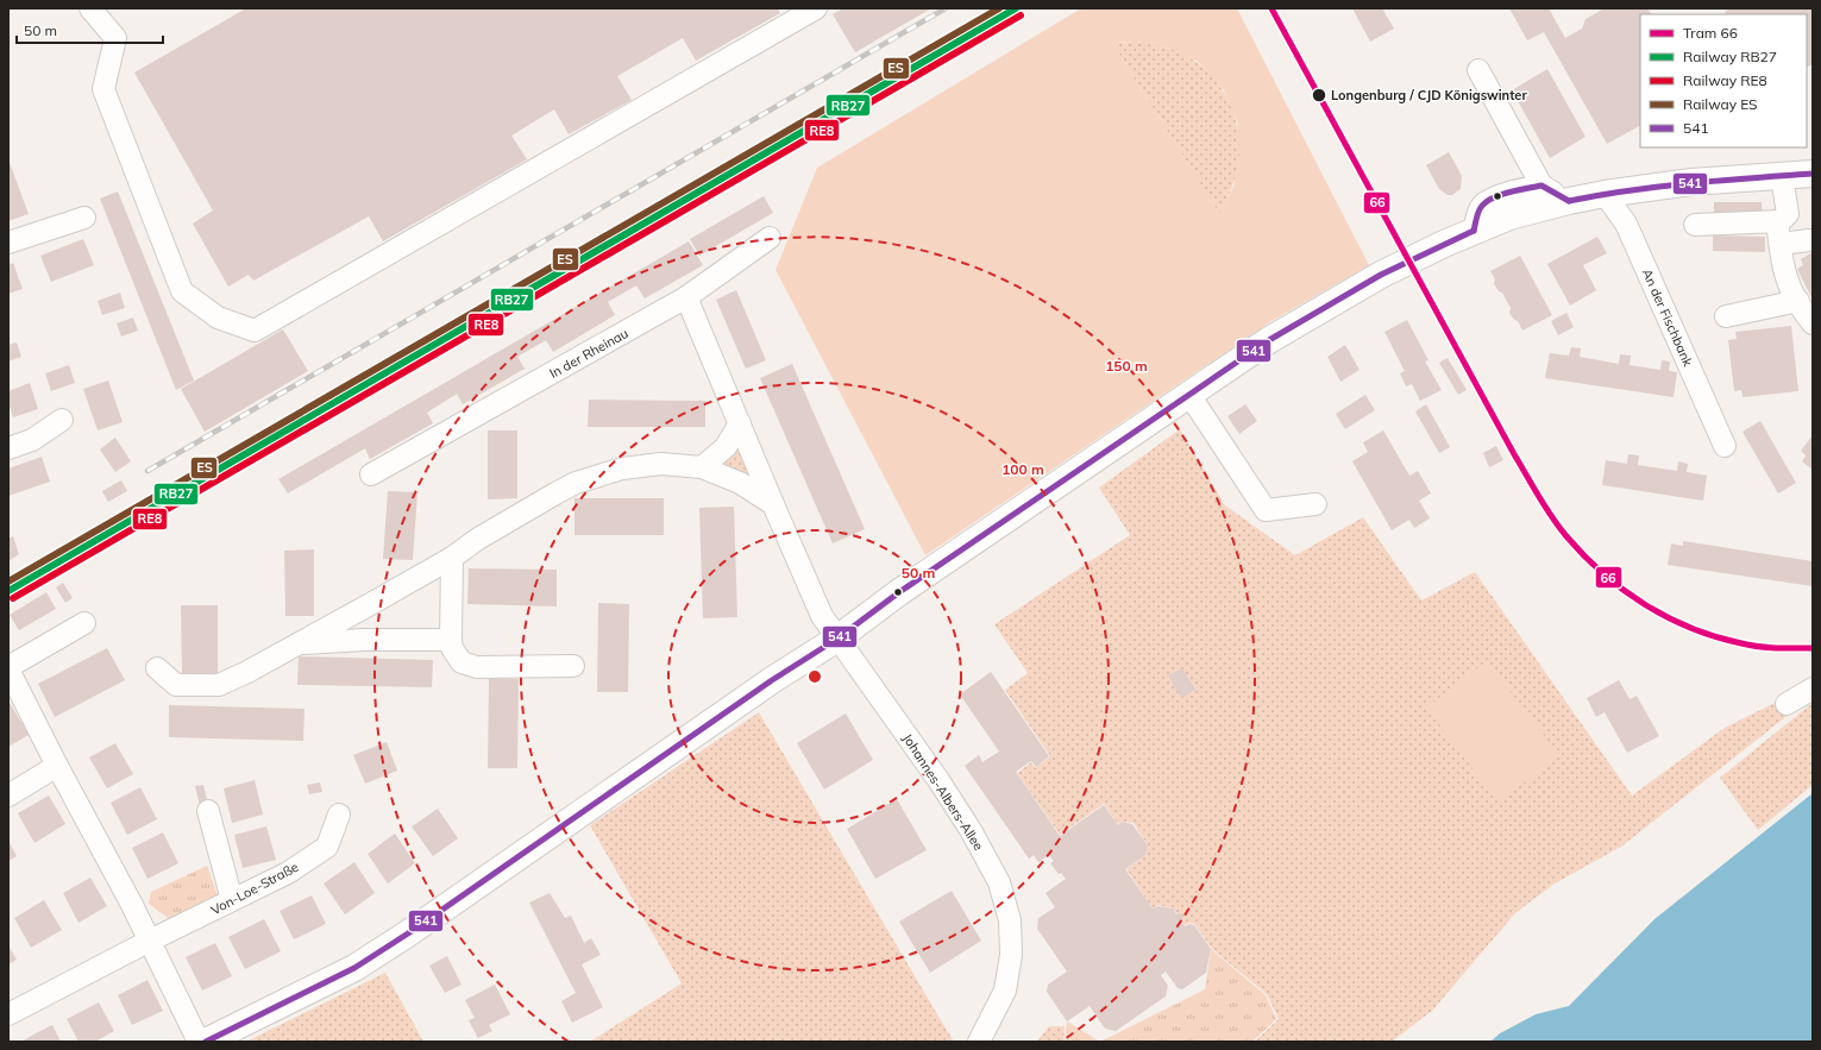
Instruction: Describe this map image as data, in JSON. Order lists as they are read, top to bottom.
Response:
{
  "streets": {
    "street": [
      "An der Fischbank",
      "In der Rheinau",
      "Johannes-Albers-Allee",
      "Von-Loe-Straße"
    ]
  },
  "places": ["Longenburg / CJD Königswinter"],
  "lines": [
    "tram line 66",
    "rail line RB27",
    "rail line ES",
    "rail line RE8",
    "transit line 541"
  ],
  "legend": [
    "Tram 66",
    "Railway RB27",
    "Railway RE8",
    "Railway ES",
    "541"
  ],
  "scale_bar": "50 m",
  "rings": ["150 m", "100 m", "50 m"]
}
